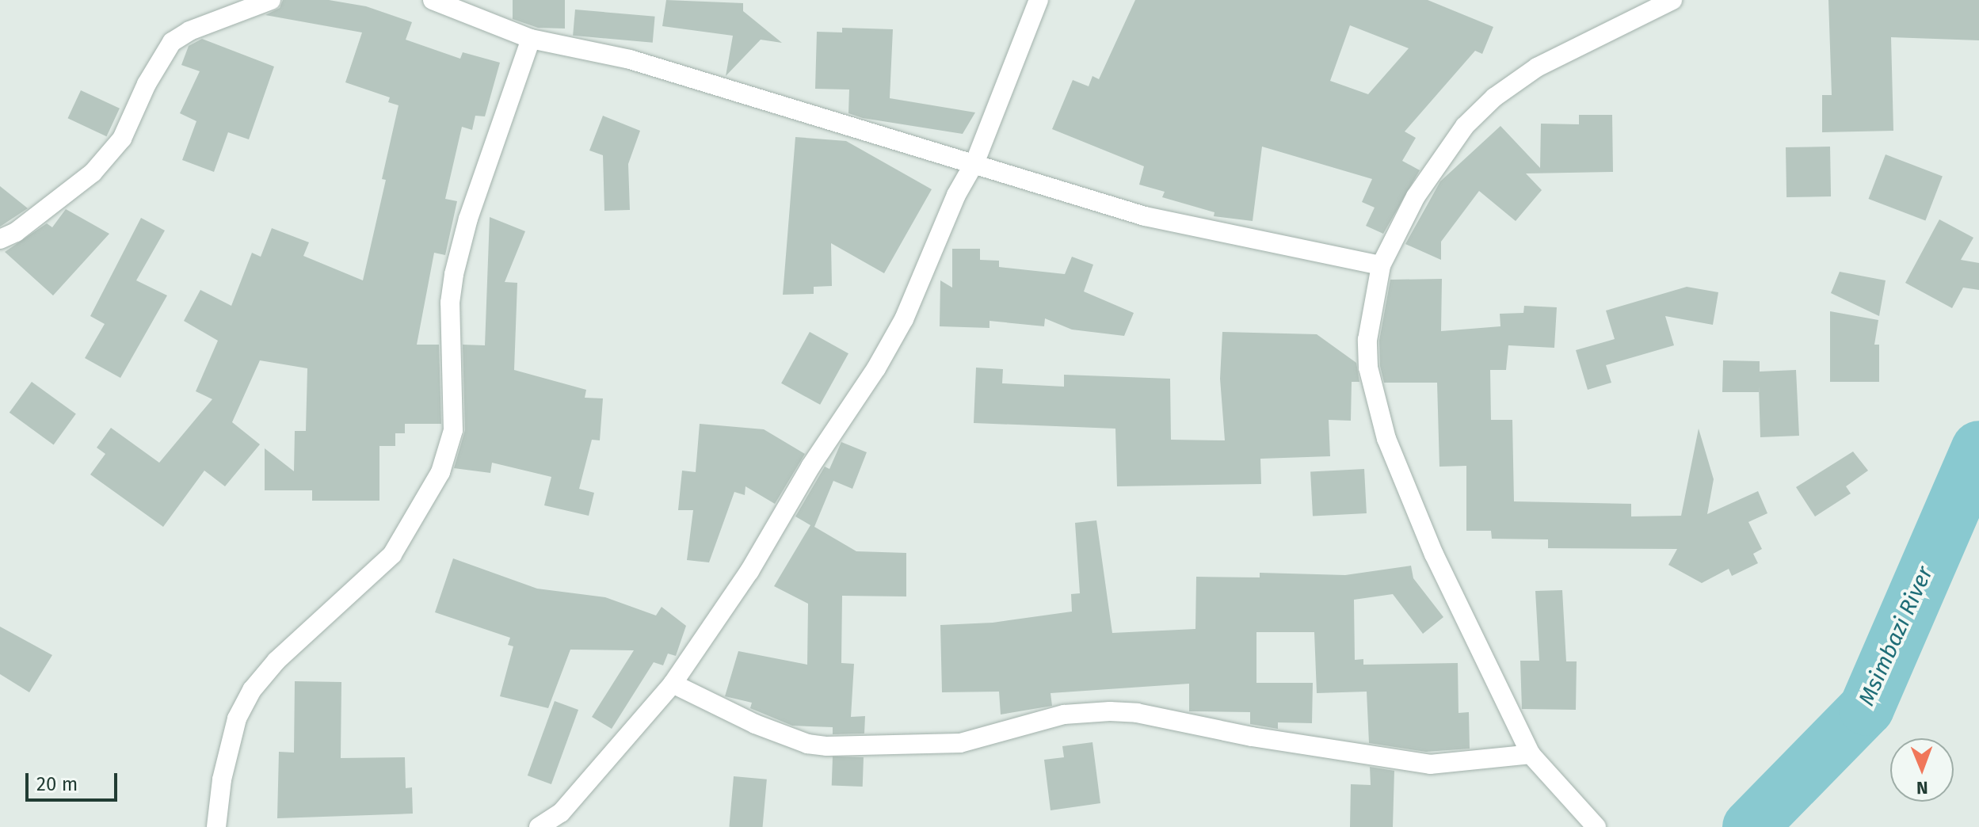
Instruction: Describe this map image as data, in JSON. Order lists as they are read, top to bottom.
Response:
{
  "water": ["Msimbazi River"],
  "scale_bar": "20 m",
  "north": "bottom"
}
